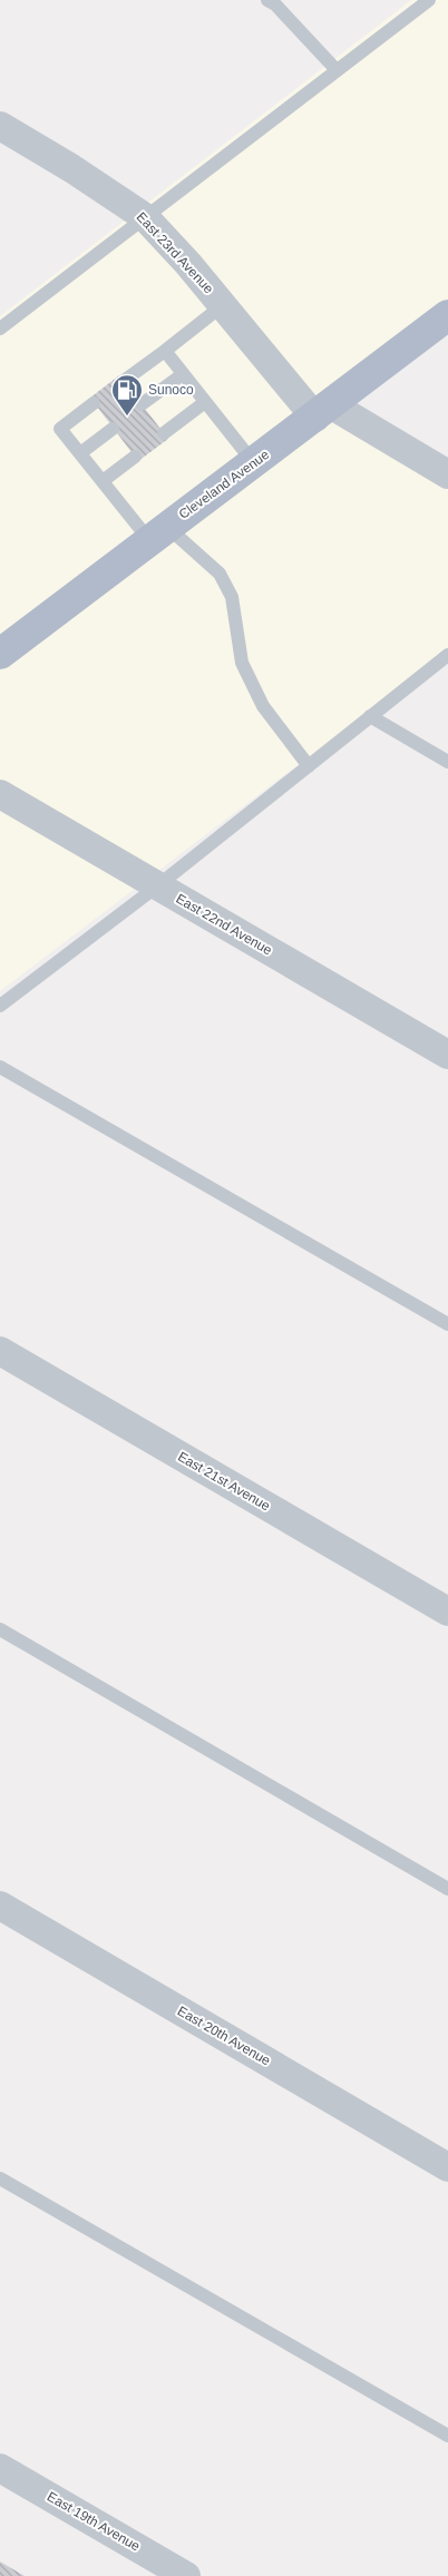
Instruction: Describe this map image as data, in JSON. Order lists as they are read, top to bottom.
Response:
{
  "streets": {
    "main road": ["Cleveland Avenue"],
    "street": [
      "East 23rd Avenue",
      "East 22nd Avenue",
      "East 21st Avenue",
      "East 20th Avenue",
      "East 19th Avenue"
    ]
  },
  "crossings": [
    ["East 23rd Avenue", "Cleveland Avenue"]
  ],
  "places": {
    "fuel station": ["Sunoco"]
  }
}
